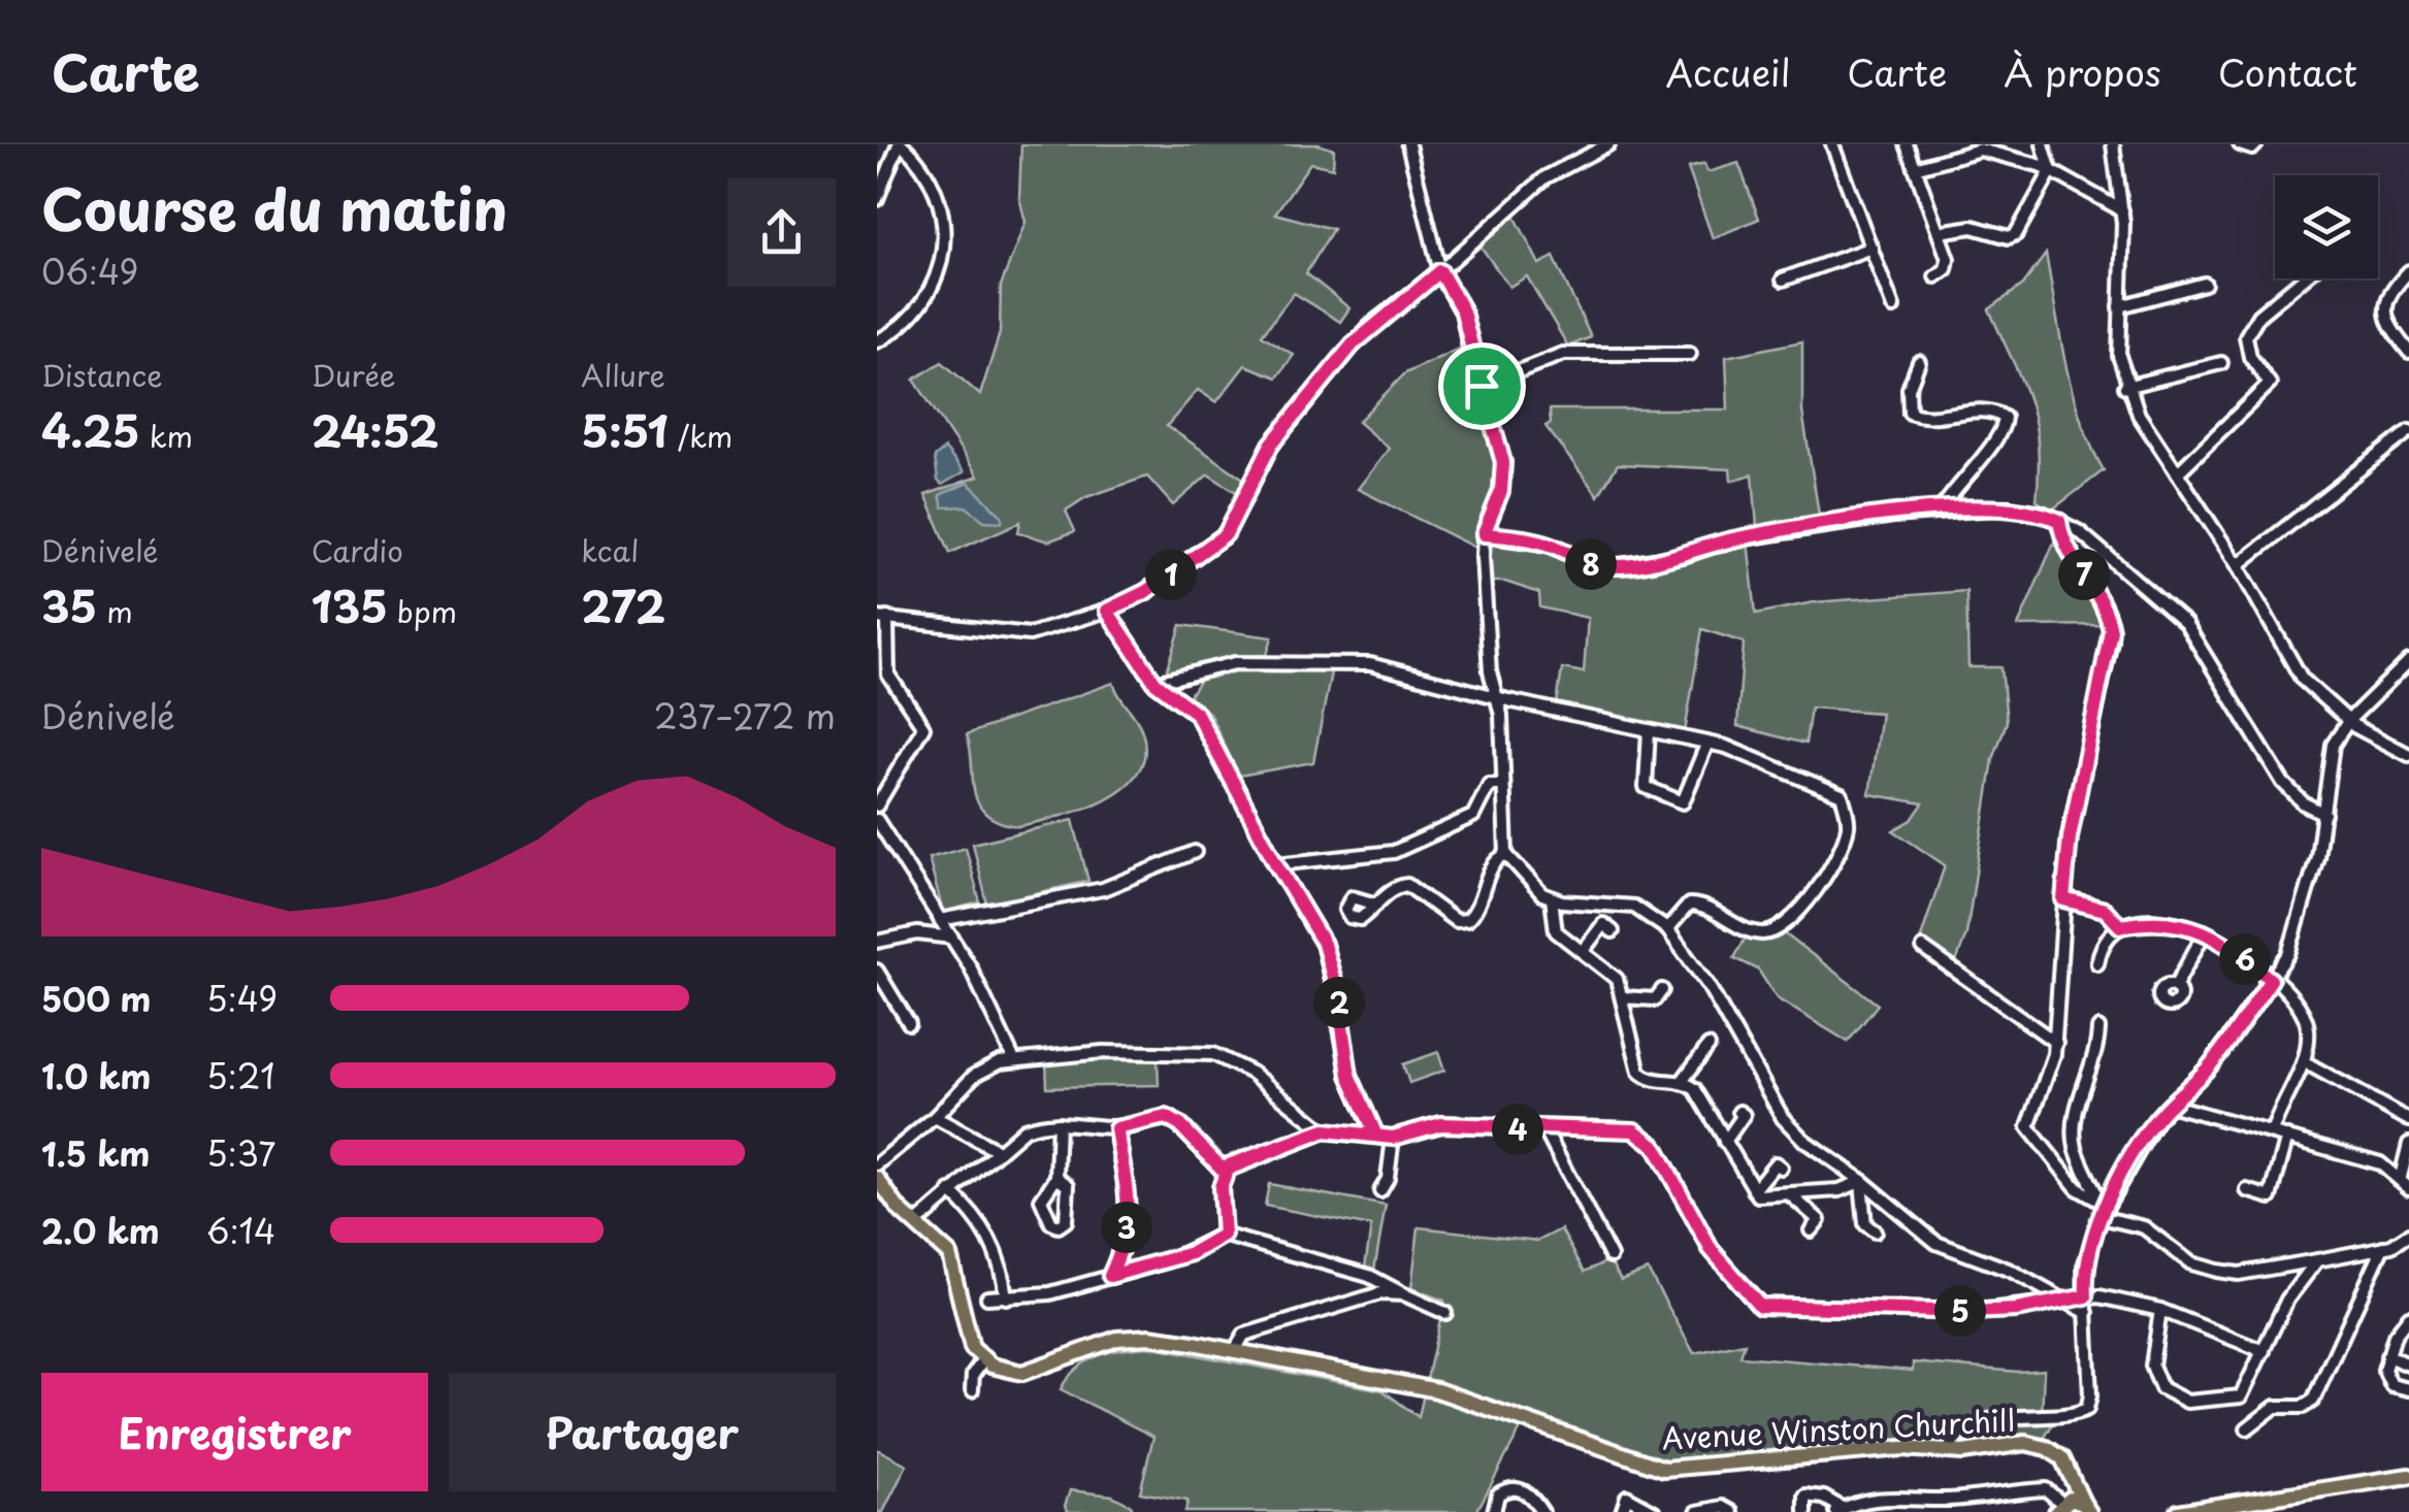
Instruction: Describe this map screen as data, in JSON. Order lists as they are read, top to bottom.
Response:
{
  "streets": {
    "main road": ["Avenue Winston Churchill"]
  },
  "page": {
    "header": "Carte",
    "nav": [
      "Accueil",
      "Carte",
      "À propos",
      "Contact"
    ],
    "heading": ["Course du matin", "06:49"],
    "stats": [
      ["Distance", "4.25 km"],
      ["Durée", "24:52"],
      ["Allure", "5:51 /km"],
      ["Dénivelé", "35 m"],
      ["Cardio", "135 bpm"],
      ["kcal", "272"]
    ],
    "pins": [
      "8",
      "1",
      "7",
      "6",
      "2",
      "4",
      "3",
      "5"
    ],
    "chart": ["Dénivelé", "237–272 m"],
    "list": [
      {
        "name": "500 m",
        "note": "5:49"
      },
      {
        "name": "1.0 km",
        "note": "5:21"
      },
      {
        "name": "1.5 km",
        "note": "5:37"
      },
      {
        "name": "2.0 km",
        "note": "6:14"
      }
    ],
    "buttons": ["Enregistrer", "Partager"]
  }
}
